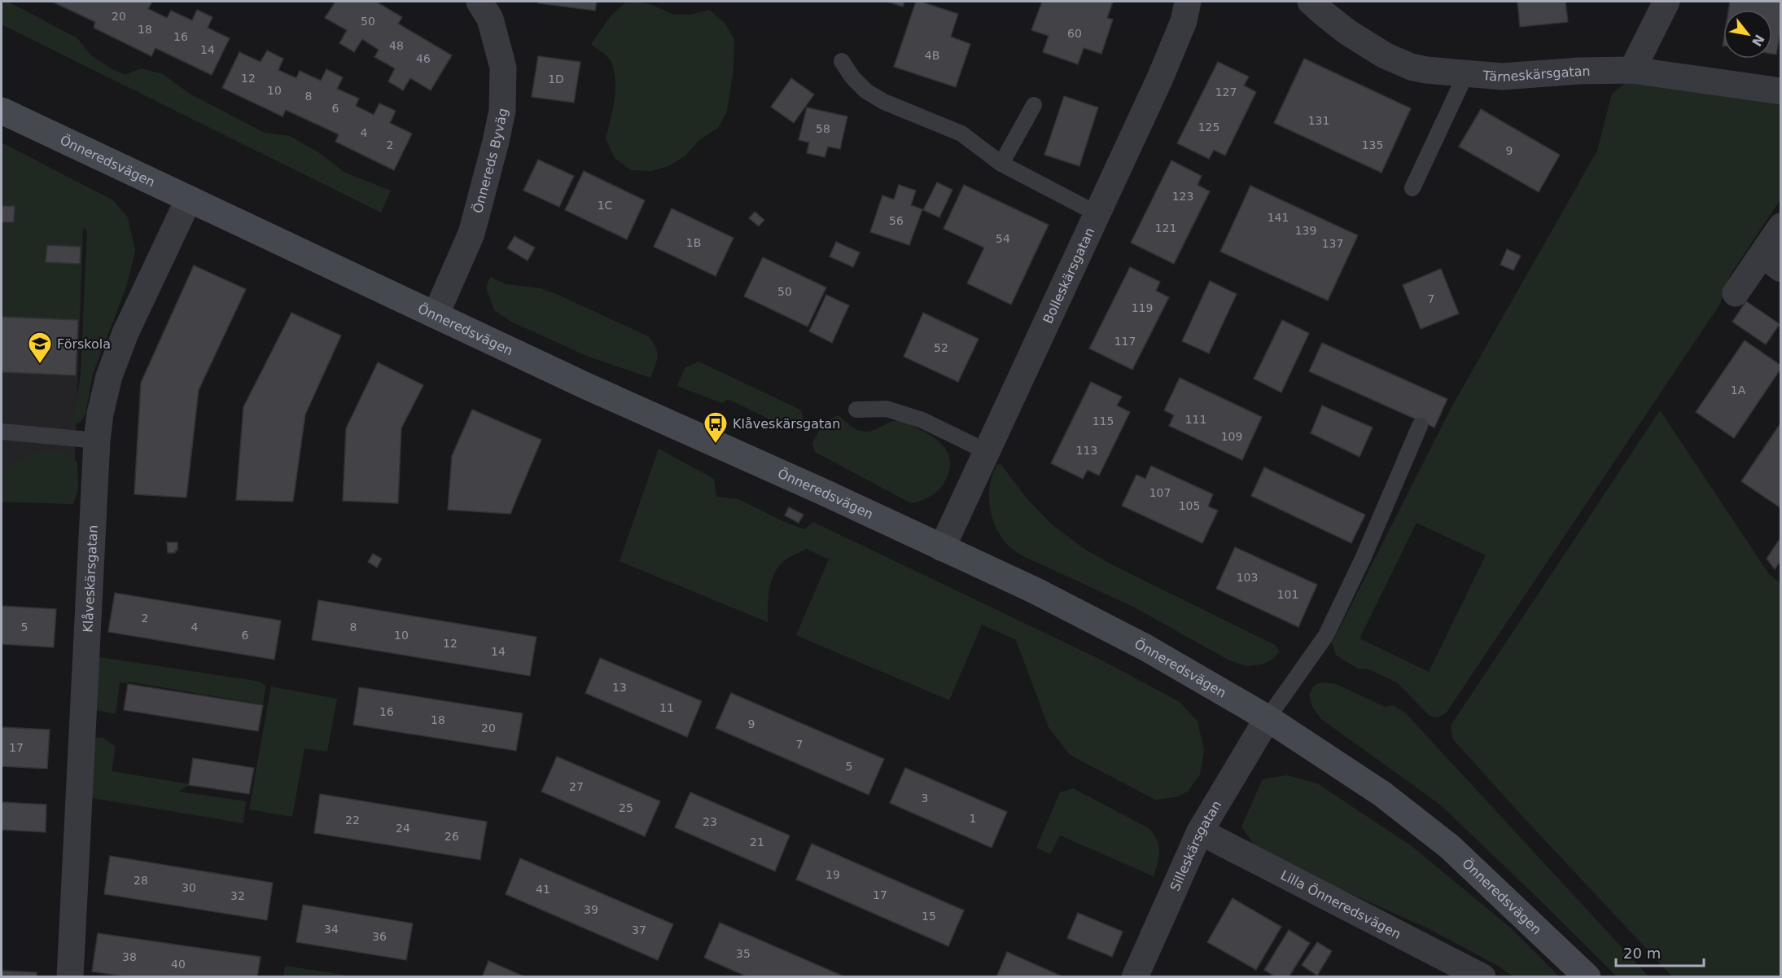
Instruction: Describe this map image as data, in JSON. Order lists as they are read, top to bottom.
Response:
{
  "streets": {
    "street": [
      "Tärneskärsgatan",
      "Önnereds Byväg",
      "Önneredsvägen",
      "Bolleskärsgatan",
      "Klåveskärsgatan",
      "Silleskärsgatan",
      "Lilla Önneredsvägen"
    ]
  },
  "crossings": [
    ["Önnereds Byväg", "Önneredsvägen"],
    ["Önneredsvägen", "Bolleskärsgatan"],
    ["Önneredsvägen", "Klåveskärsgatan"],
    ["Önneredsvägen", "Silleskärsgatan"],
    ["Silleskärsgatan", "Lilla Önneredsvägen"]
  ],
  "places": {
    "school or university": ["Förskola"],
    "bus stop": ["Klåveskärsgatan"]
  },
  "house_numbers": [
    "20",
    "50",
    "18",
    "60",
    "16",
    "48",
    "14",
    "4B",
    "46",
    "12",
    "1D",
    "10",
    "127",
    "8",
    "6",
    "131",
    "125",
    "58",
    "4",
    "2",
    "135",
    "9",
    "123",
    "1C",
    "141",
    "56",
    "121",
    "139",
    "54",
    "1B",
    "137",
    "50",
    "7",
    "119",
    "117",
    "52",
    "1A",
    "111",
    "115",
    "109",
    "113",
    "107",
    "105",
    "103",
    "101",
    "2",
    "5",
    "4",
    "8",
    "6",
    "10",
    "12",
    "14",
    "13",
    "11",
    "16",
    "18",
    "9",
    "20",
    "7",
    "17",
    "5",
    "27",
    "3",
    "25",
    "1",
    "22",
    "23",
    "24",
    "26",
    "21",
    "19",
    "28",
    "30",
    "41",
    "17",
    "32",
    "39",
    "15",
    "34",
    "37",
    "36",
    "35",
    "38",
    "40"
  ],
  "scale_bar": "20 m",
  "north": "bottom right"
}
